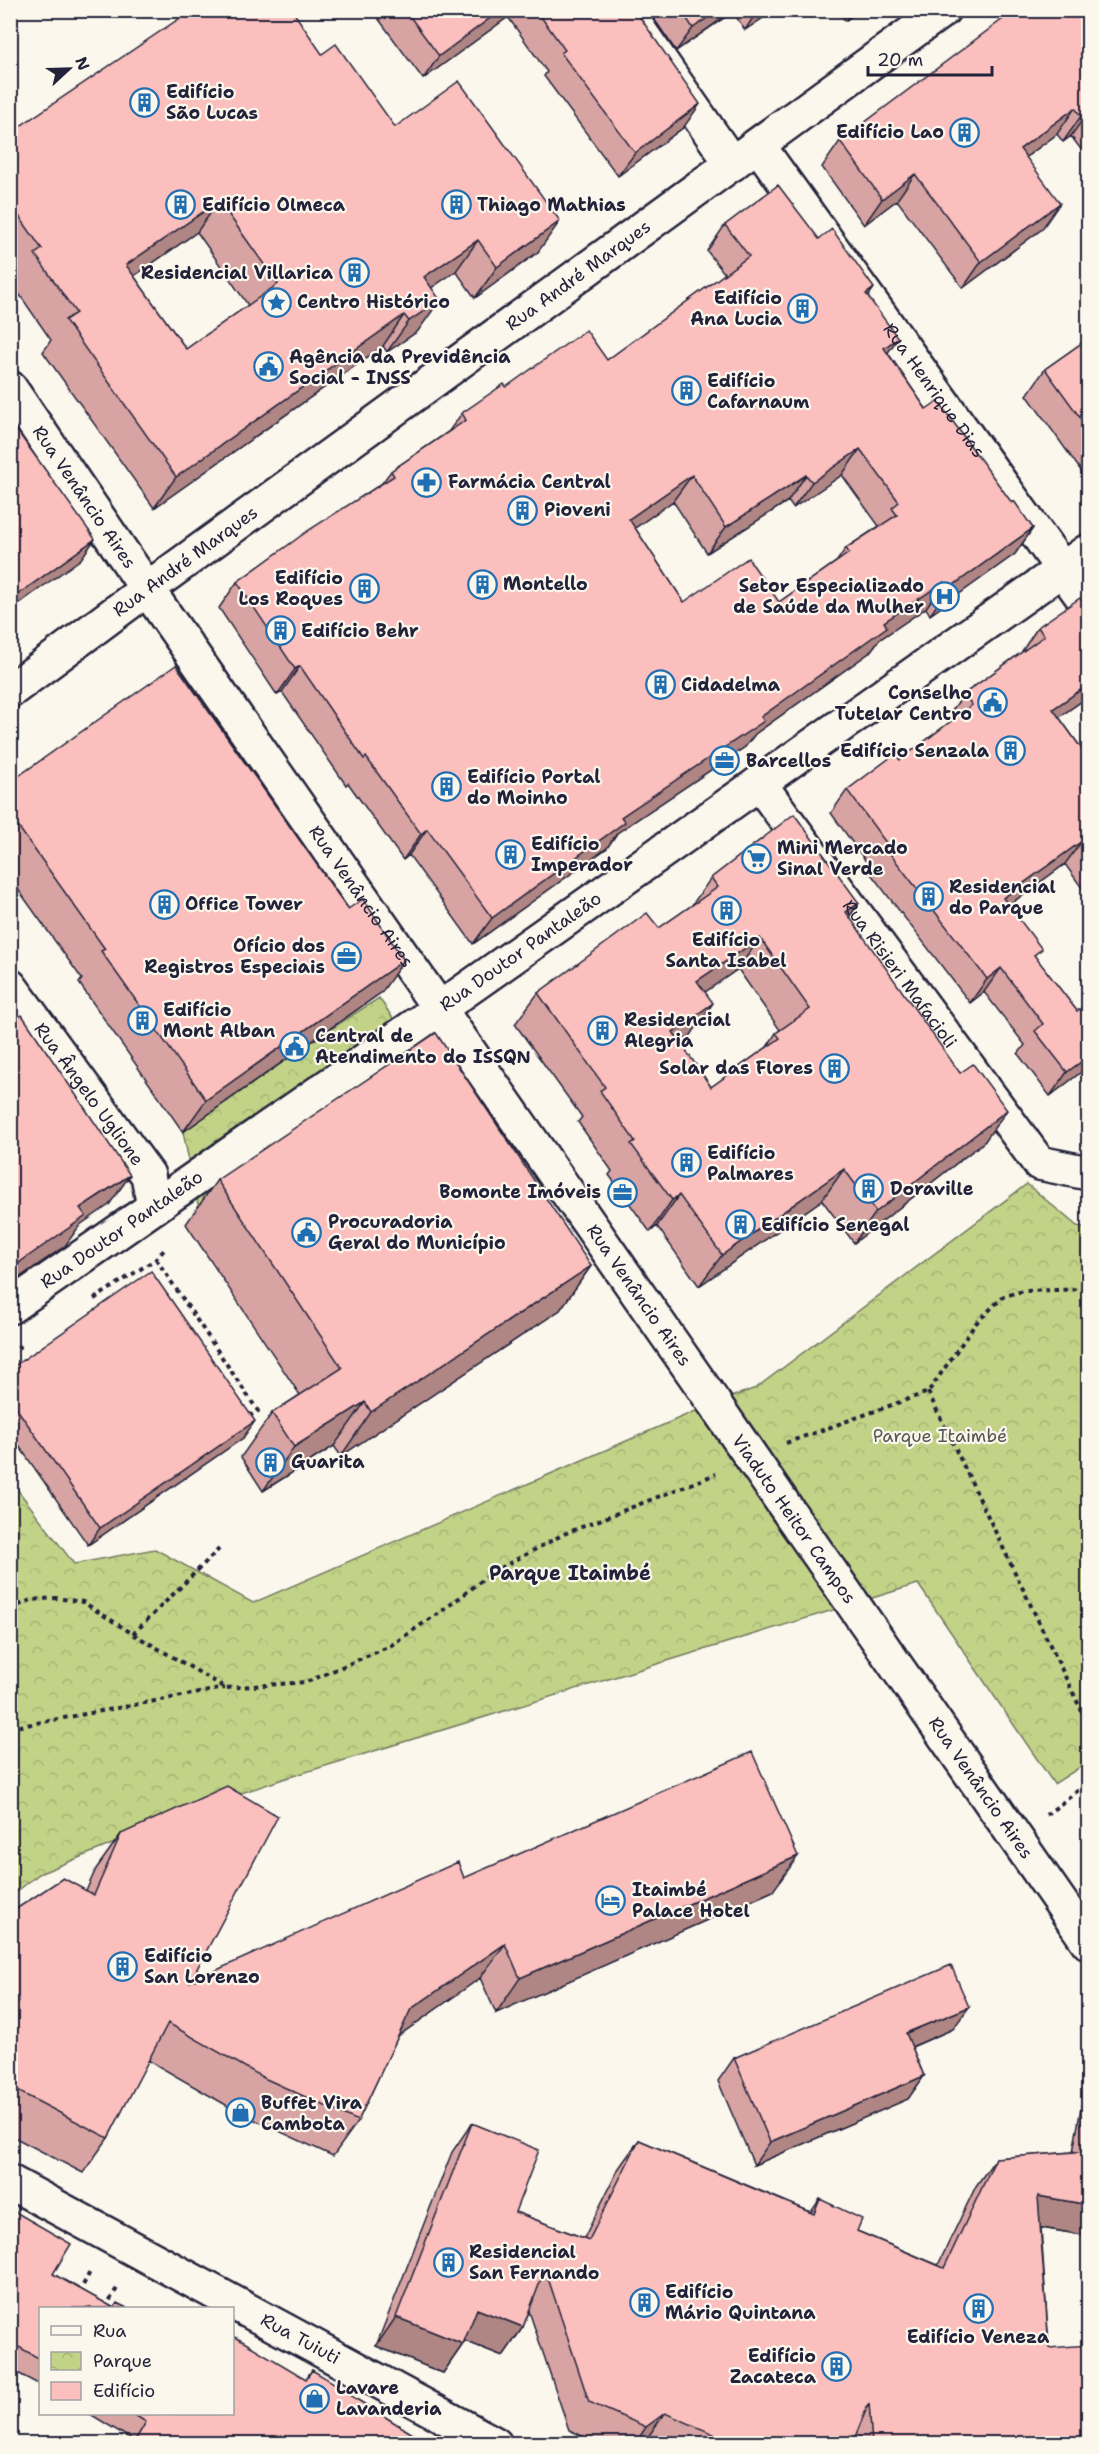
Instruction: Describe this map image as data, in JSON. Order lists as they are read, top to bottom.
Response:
{
  "streets": {
    "street": [
      "Rua André Marques",
      "Rua Henrique Dias",
      "Rua Venâncio Aires",
      "Rua Doutor Pantaleão",
      "Rua Risieri Mafacioli",
      "Rua Ângelo Uglione",
      "Viaduto Heitor Campos",
      "Rua Tuiuti"
    ]
  },
  "crossings": [
    ["Rua André Marques", "Rua Henrique Dias"],
    ["Rua André Marques", "Rua Venâncio Aires"],
    ["Rua Henrique Dias", "Rua Doutor Pantaleão"],
    ["Rua Venâncio Aires", "Rua Doutor Pantaleão"],
    ["Rua Venâncio Aires", "Viaduto Heitor Campos"],
    ["Rua Doutor Pantaleão", "Rua Risieri Mafacioli"],
    ["Rua Doutor Pantaleão", "Rua Ângelo Uglione"]
  ],
  "districts": ["Parque Itaimbé"],
  "parks": ["Parque Itaimbé"],
  "places": {
    "building": [
      "Edifício São Lucas",
      "Edifício Lao",
      "Edifício Olmeca",
      "Thiago Mathias",
      "Residencial Villarica",
      "Edifício Ana Lucia",
      "Edifício Cafarnaum",
      "Pioveni",
      "Montello",
      "Edifício Los Roques",
      "Edifício Behr",
      "Cidadelma",
      "Edifício Senzala",
      "Edifício Portal do Moinho",
      "Edifício Imperador",
      "Residencial do Parque",
      "Office Tower",
      "Edifício Santa Isabel",
      "Edifício Mont Alban",
      "Residencial Alegria",
      "Solar das Flores",
      "Edifício Palmares",
      "Doraville",
      "Edifício Senegal",
      "Guarita",
      "Edifício San Lorenzo",
      "Residencial San Fernando",
      "Edifício Mário Quintana",
      "Edifício Veneza",
      "Edifício Zacateca"
    ],
    "place": ["Centro Histórico"],
    "public building": [
      "Agência da Previdência Social - INSS",
      "Conselho Tutelar Centro",
      "Central de Atendimento do ISSQN",
      "Procuradoria Geral do Município"
    ],
    "pharmacy": ["Farmácia Central"],
    "hospital": ["Setor Especializado de Saúde da Mulher"],
    "office": ["Barcellos", "Ofício dos Registros Especiais", "Bomonte Imóveis"],
    "supermarket": ["Mini Mercado Sinal Verde"],
    "hotel": ["Itaimbé Palace Hotel"],
    "shop": ["Buffet Vira Cambota", "Lavare Lavanderia"]
  },
  "legend": ["Rua", "Parque", "Edifício"],
  "scale_bar": "20 m",
  "north": "right"
}
